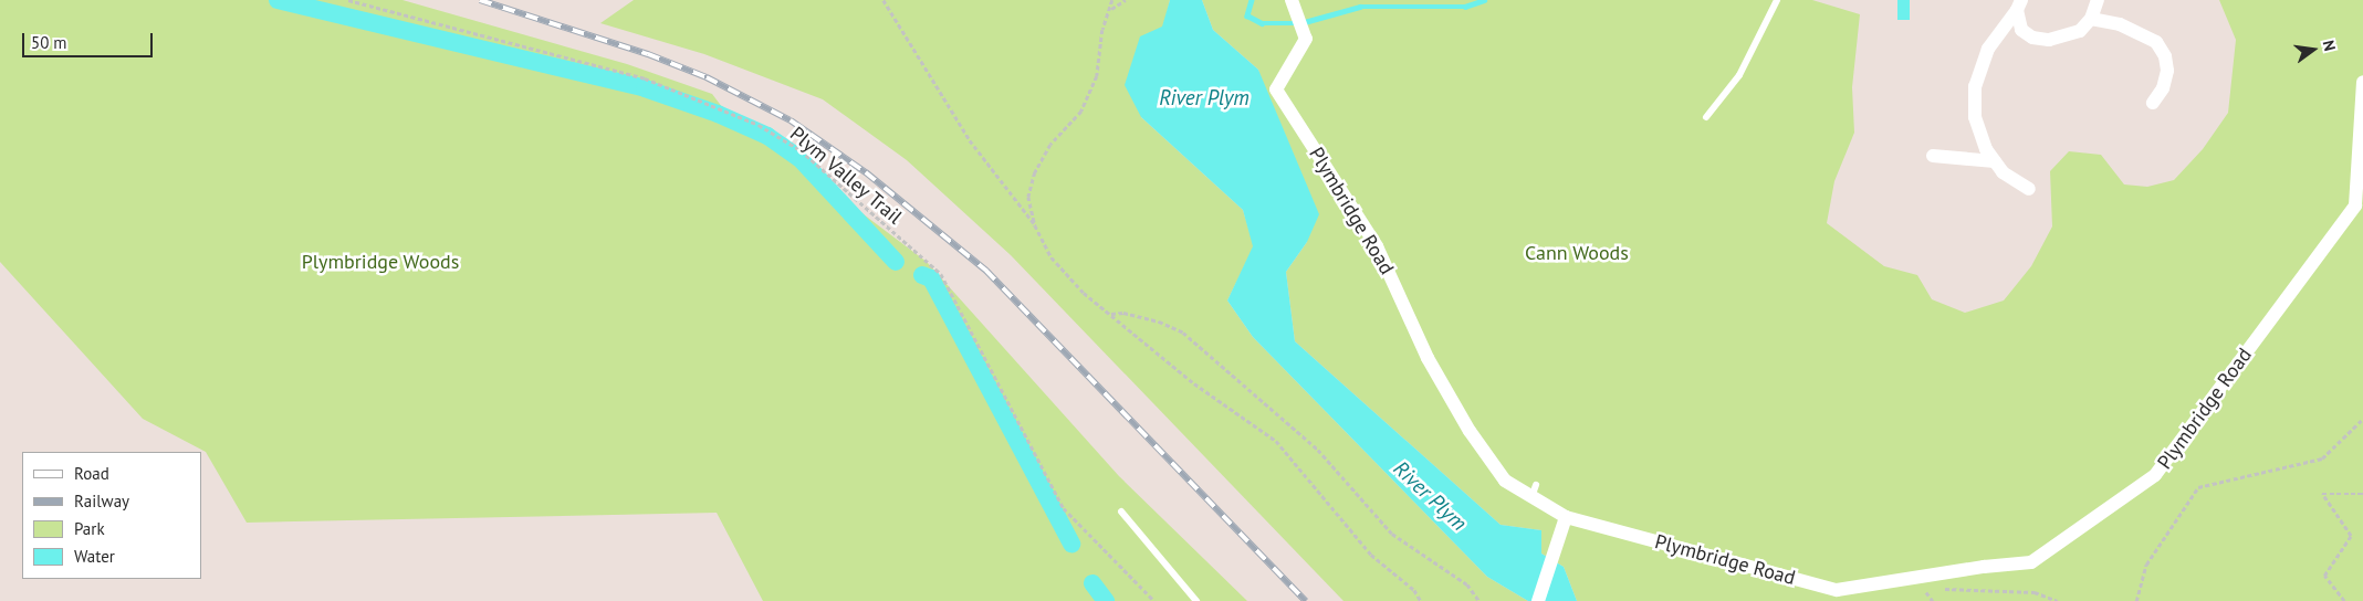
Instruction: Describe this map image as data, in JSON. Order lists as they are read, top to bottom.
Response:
{
  "streets": {
    "street": ["Plymbridge Road"],
    "path": ["Plym Valley Trail"]
  },
  "water": ["River Plym"],
  "parks": ["Cann Woods", "Plymbridge Woods"],
  "legend": [
    "Road",
    "Railway",
    "Park",
    "Water"
  ],
  "scale_bar": "50 m",
  "north": "right"
}
